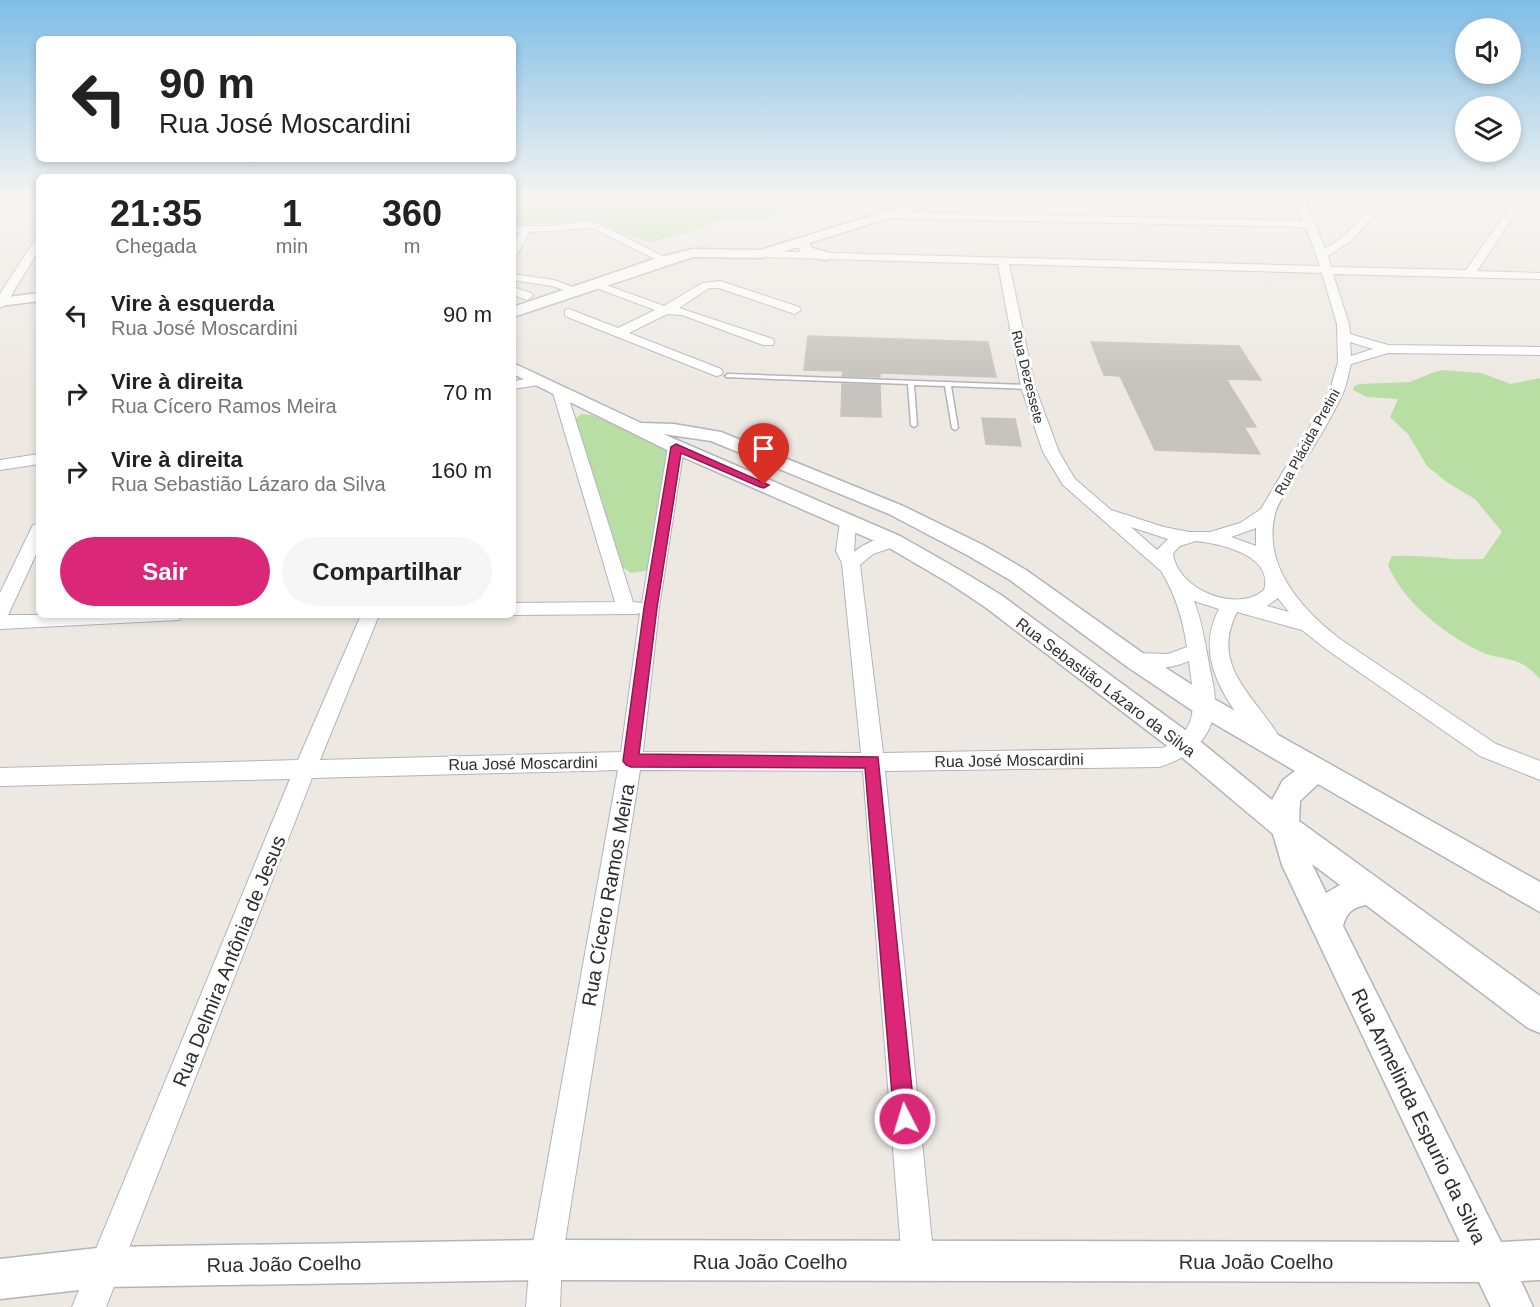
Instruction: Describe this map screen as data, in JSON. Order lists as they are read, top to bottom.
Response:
{
  "streets": {
    "street": [
      "Rua Dezessete",
      "Rua Plácida Pretini",
      "Rua Sebastião Lázaro da Silva",
      "Rua José Moscardini",
      "Rua Cícero Ramos Meira",
      "Rua Delmira Antônia de Jesus",
      "Rua Armelinda Espurio da Silva",
      "Rua João Coelho"
    ]
  },
  "crossings": [
    ["Rua Dezessete", "Rua Plácida Pretini"],
    ["Rua Sebastião Lázaro da Silva", "Rua José Moscardini"],
    ["Rua Sebastião Lázaro da Silva", "Rua Cícero Ramos Meira"],
    ["Rua Sebastião Lázaro da Silva", "Rua Armelinda Espurio da Silva"],
    ["Rua José Moscardini", "Rua Cícero Ramos Meira"],
    ["Rua José Moscardini", "Rua Delmira Antônia de Jesus"],
    ["Rua Cícero Ramos Meira", "Rua João Coelho"],
    ["Rua Delmira Antônia de Jesus", "Rua João Coelho"],
    ["Rua Armelinda Espurio da Silva", "Rua João Coelho"]
  ],
  "page": {
    "turn": ["90 m", "Rua José Moscardini"],
    "eta": [
      "21:35",
      "Chegada",
      "1",
      "min",
      "360",
      "m"
    ],
    "list": [
      {
        "name": "Vire à esquerda",
        "note": "Rua José Moscardini",
        "value": "90 m"
      },
      {
        "name": "Vire à direita",
        "note": "Rua Cícero Ramos Meira",
        "value": "70 m"
      },
      {
        "name": "Vire à direita",
        "note": "Rua Sebastião Lázaro da Silva",
        "value": "160 m"
      }
    ],
    "buttons": ["Sair", "Compartilhar"]
  }
}
